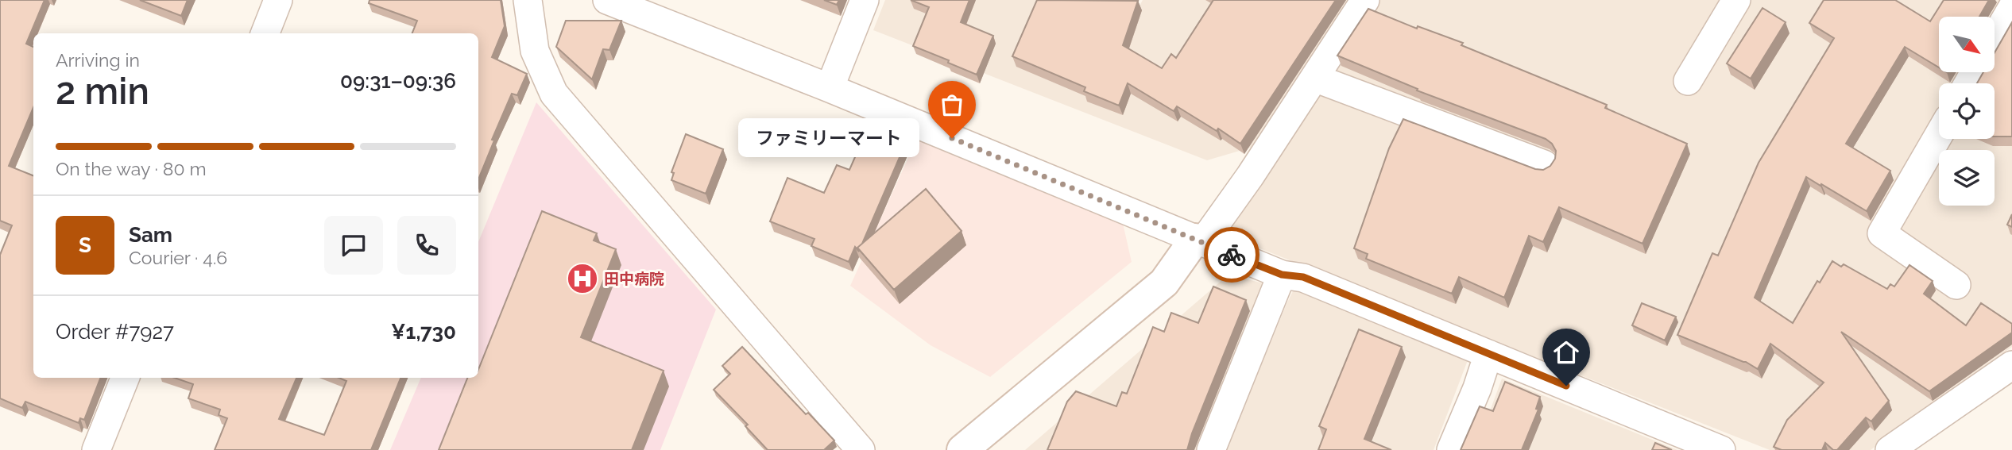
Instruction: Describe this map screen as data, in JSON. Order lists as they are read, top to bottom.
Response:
{
  "places": {
    "other": ["ファミリーマート"],
    "hospital": ["田中病院"]
  },
  "north": "bottom right",
  "page": {
    "heading": ["2 min", "Arriving in", "09:31–09:36"],
    "panel": [
      "Sam",
      "Courier · 4.6",
      "Order #7927",
      "¥1,730"
    ],
    "bubble": "ファミリーマート",
    "bar": "On the way · 80 m",
    "round": "S"
  }
}
